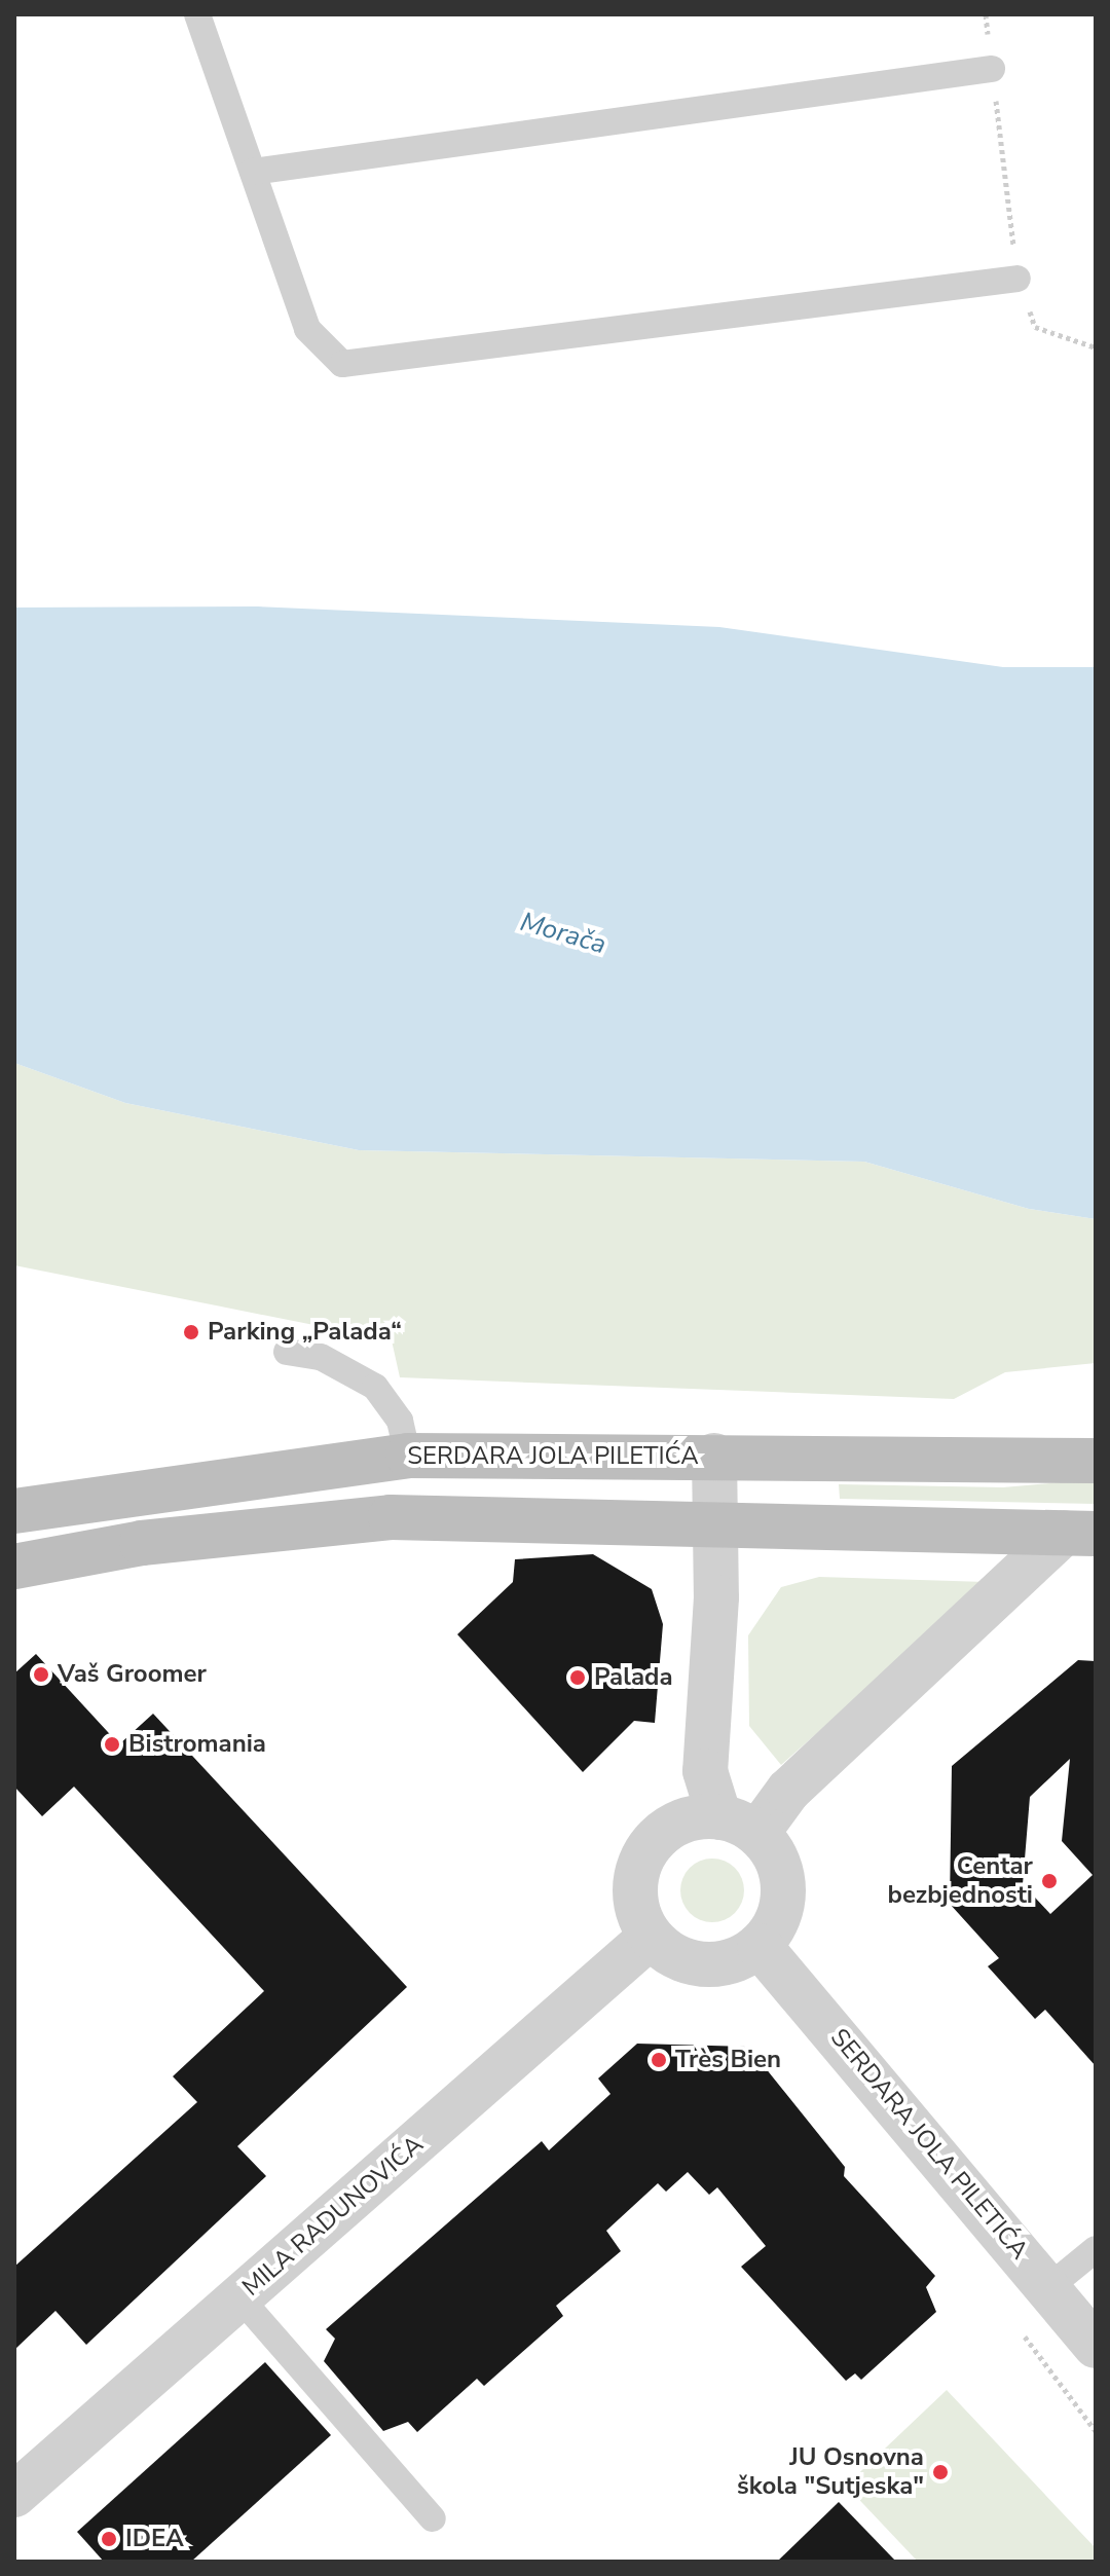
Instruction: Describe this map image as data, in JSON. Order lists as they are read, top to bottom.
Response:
{
  "streets": {
    "main road": ["SERDARA JOLA PILETIĆA"],
    "street": ["MILA RADUNOVIĆA"]
  },
  "crossings": [
    ["SERDARA JOLA PILETIĆA", "MILA RADUNOVIĆA"]
  ],
  "water": ["Morača"],
  "places": [
    "Parking „Palada“",
    "Vaš Groomer",
    "Palada",
    "Bistromania",
    "Centar bezbjednosti",
    "Très Bien",
    "JU Osnovna škola \"Sutjeska\"",
    "IDEA"
  ]
}
